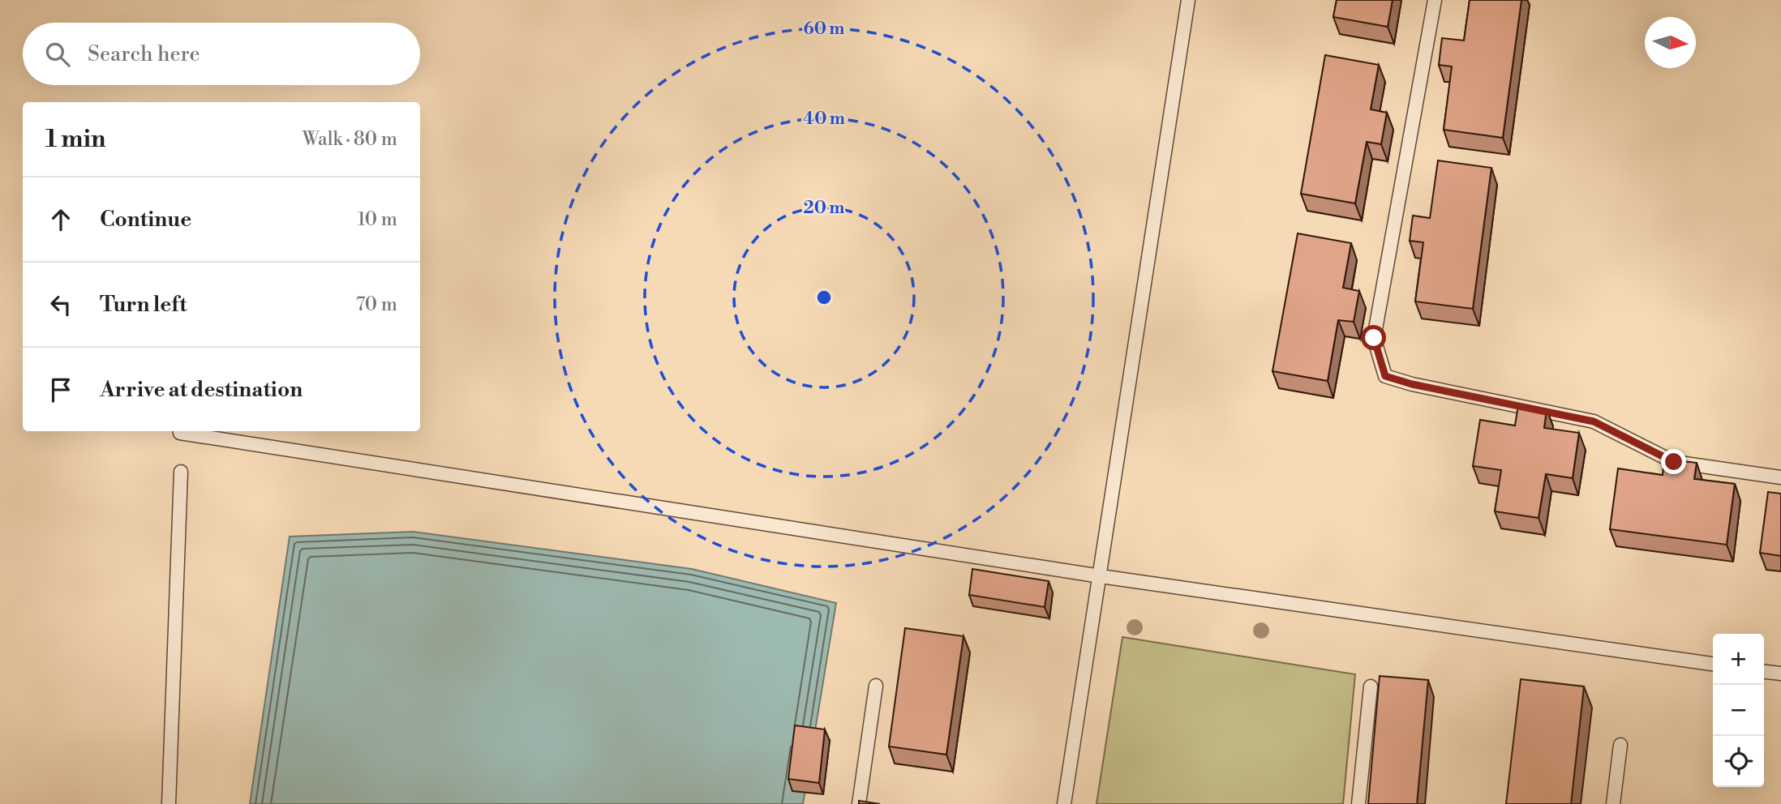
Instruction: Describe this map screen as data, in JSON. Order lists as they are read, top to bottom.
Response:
{
  "north": "right",
  "page": {
    "search": "Search here",
    "heading": ["1 min", "Walk · 80 m"],
    "list": [
      ["Continue", "10 m"],
      ["Turn left", "70 m"],
      "Arrive at destination"
    ],
    "map_buttons": ["+", "−"]
  },
  "rings": ["60 m", "40 m", "20 m"]
}
